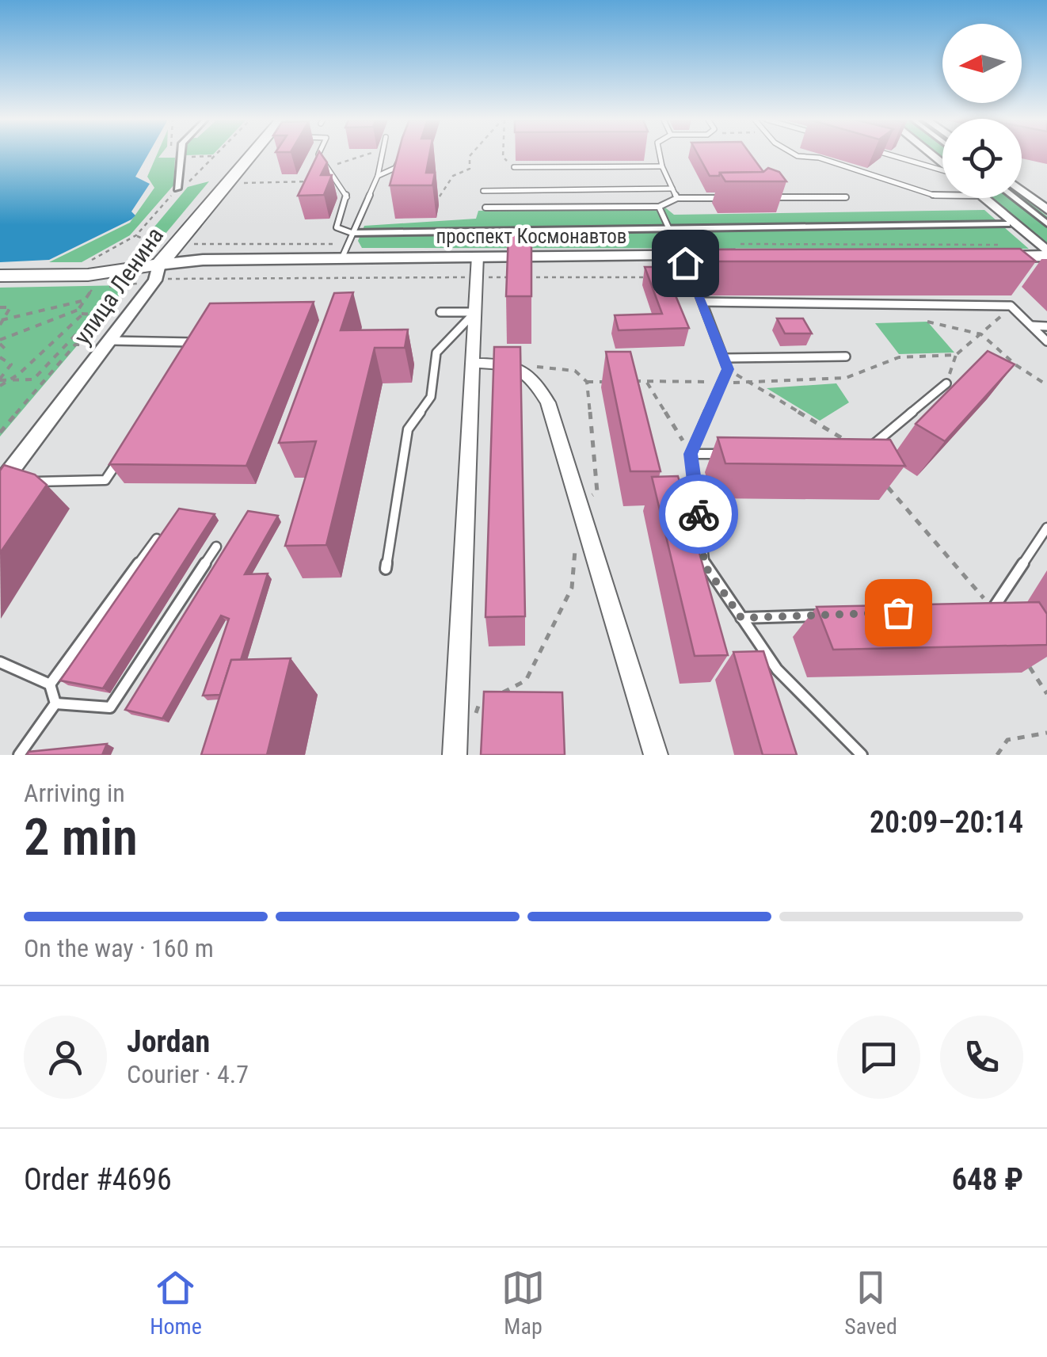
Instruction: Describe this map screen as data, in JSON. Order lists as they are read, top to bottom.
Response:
{
  "streets": {
    "main road": ["проспект Космонавтов", "улица Ленина"]
  },
  "crossings": [
    ["проспект Космонавтов", "улица Ленина"]
  ],
  "north": "left",
  "page": {
    "heading": ["2 min", "Arriving in", "20:09–20:14"],
    "panel": [
      "Jordan",
      "Courier · 4.7",
      "Order #4696",
      "648 ₽"
    ],
    "bar": "On the way · 160 m",
    "tabs": ["Home", "Map", "Saved"]
  }
}
